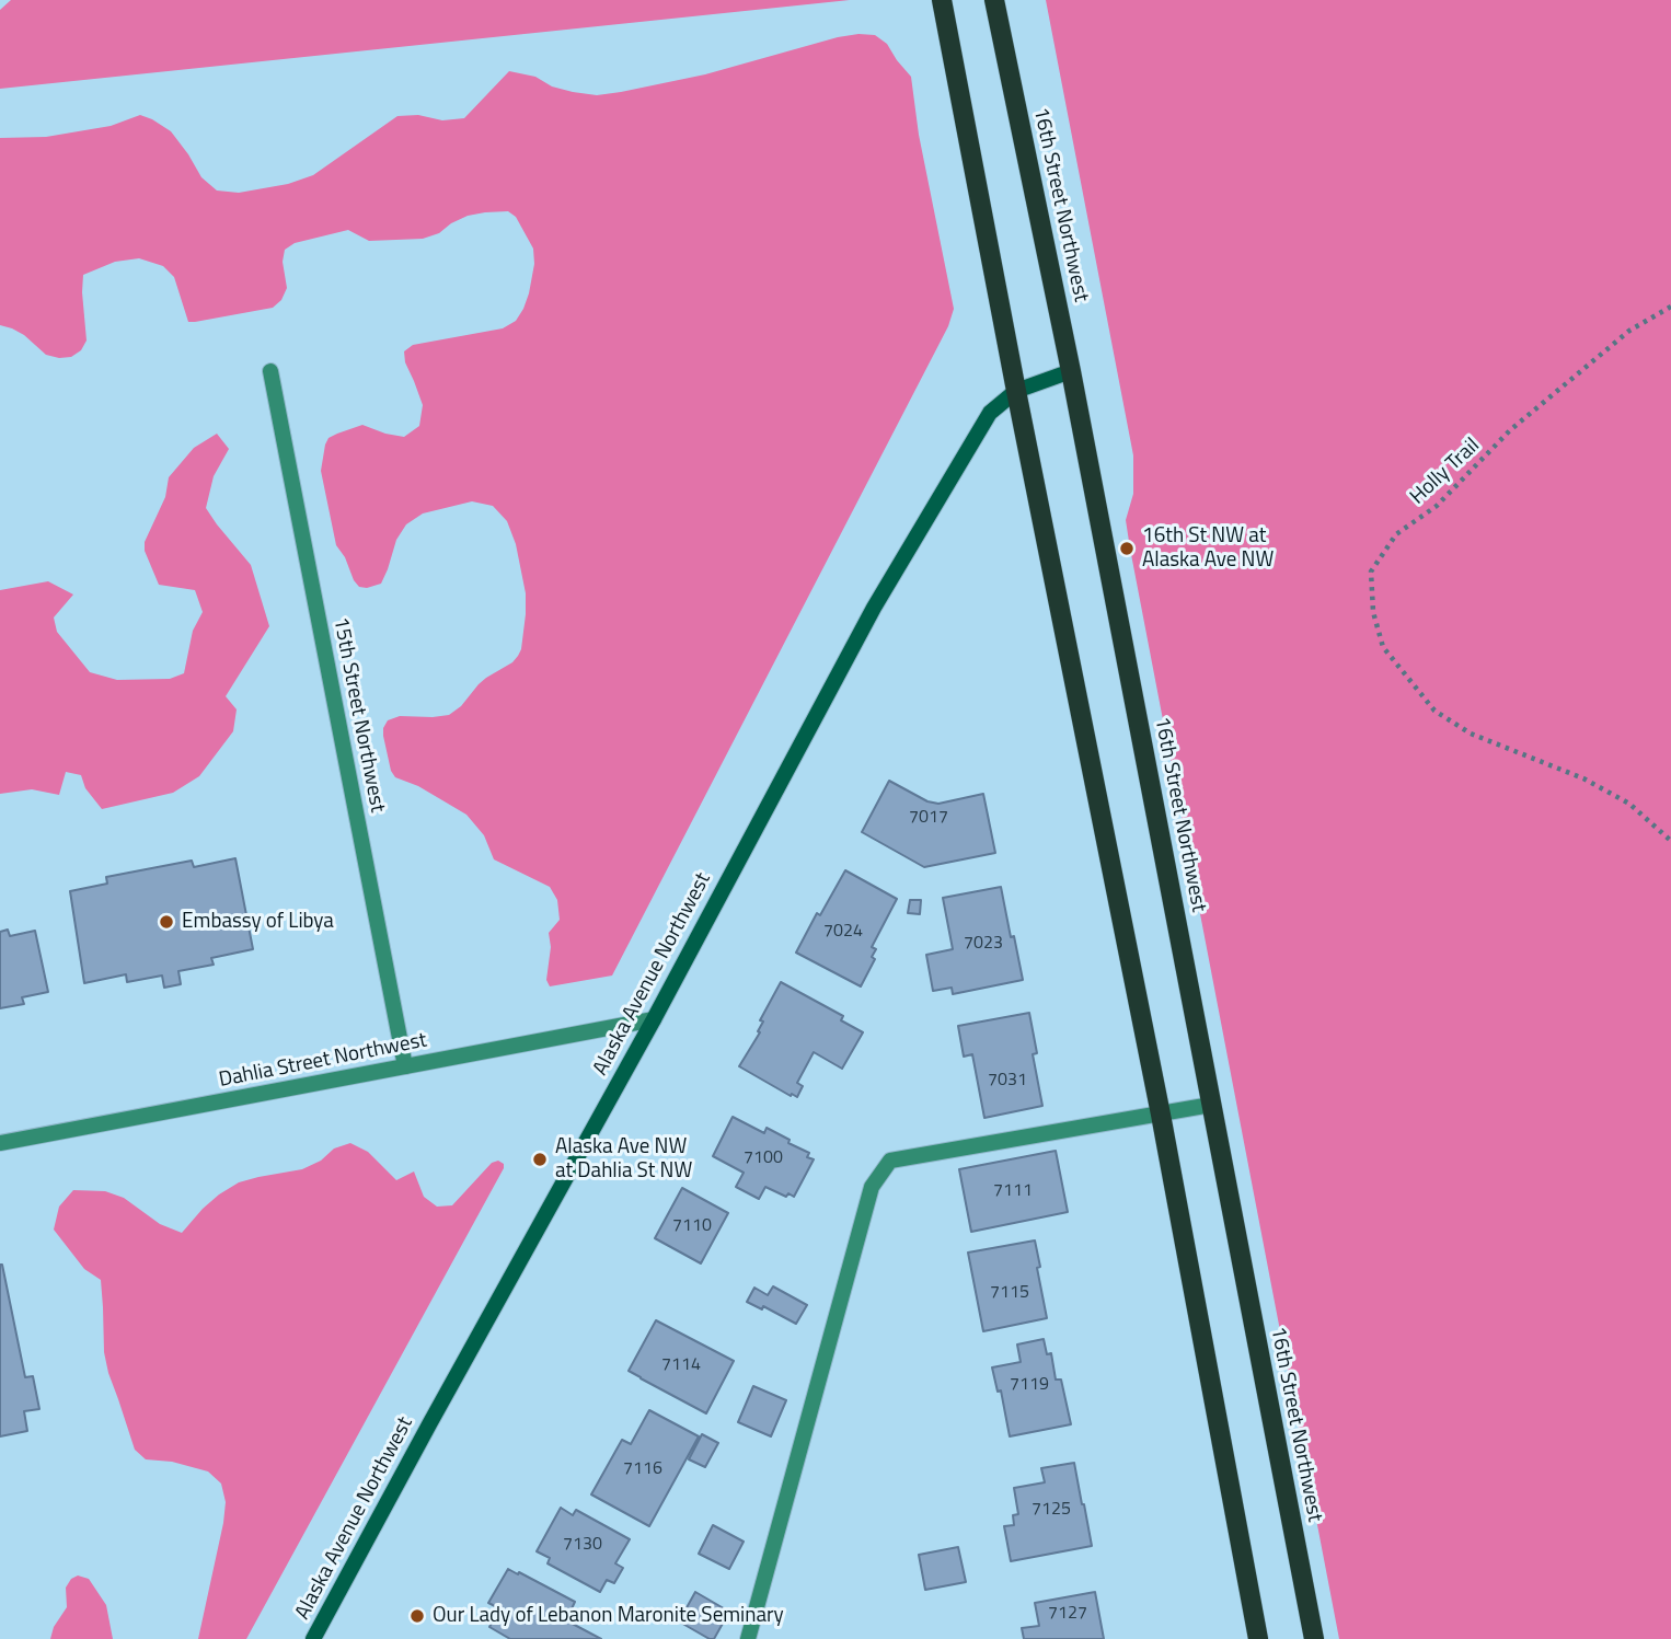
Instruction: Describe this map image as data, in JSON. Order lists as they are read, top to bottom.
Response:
{
  "streets": {
    "main road": ["16th Street Northwest", "Alaska Avenue Northwest"],
    "street": ["15th Street Northwest", "Dahlia Street Northwest"],
    "path": ["Holly Trail"]
  },
  "crossings": [
    ["16th Street Northwest", "Alaska Avenue Northwest"],
    ["15th Street Northwest", "Dahlia Street Northwest"],
    ["Alaska Avenue Northwest", "Dahlia Street Northwest"]
  ],
  "places": [
    "16th St NW at Alaska Ave NW",
    "Embassy of Libya",
    "Alaska Ave NW at Dahlia St NW",
    "Our Lady of Lebanon Maronite Seminary"
  ],
  "house_numbers": [
    "7017",
    "7024",
    "7023",
    "7031",
    "7100",
    "7111",
    "7110",
    "7115",
    "7114",
    "7119",
    "7116",
    "7125",
    "7130",
    "7127"
  ]
}
